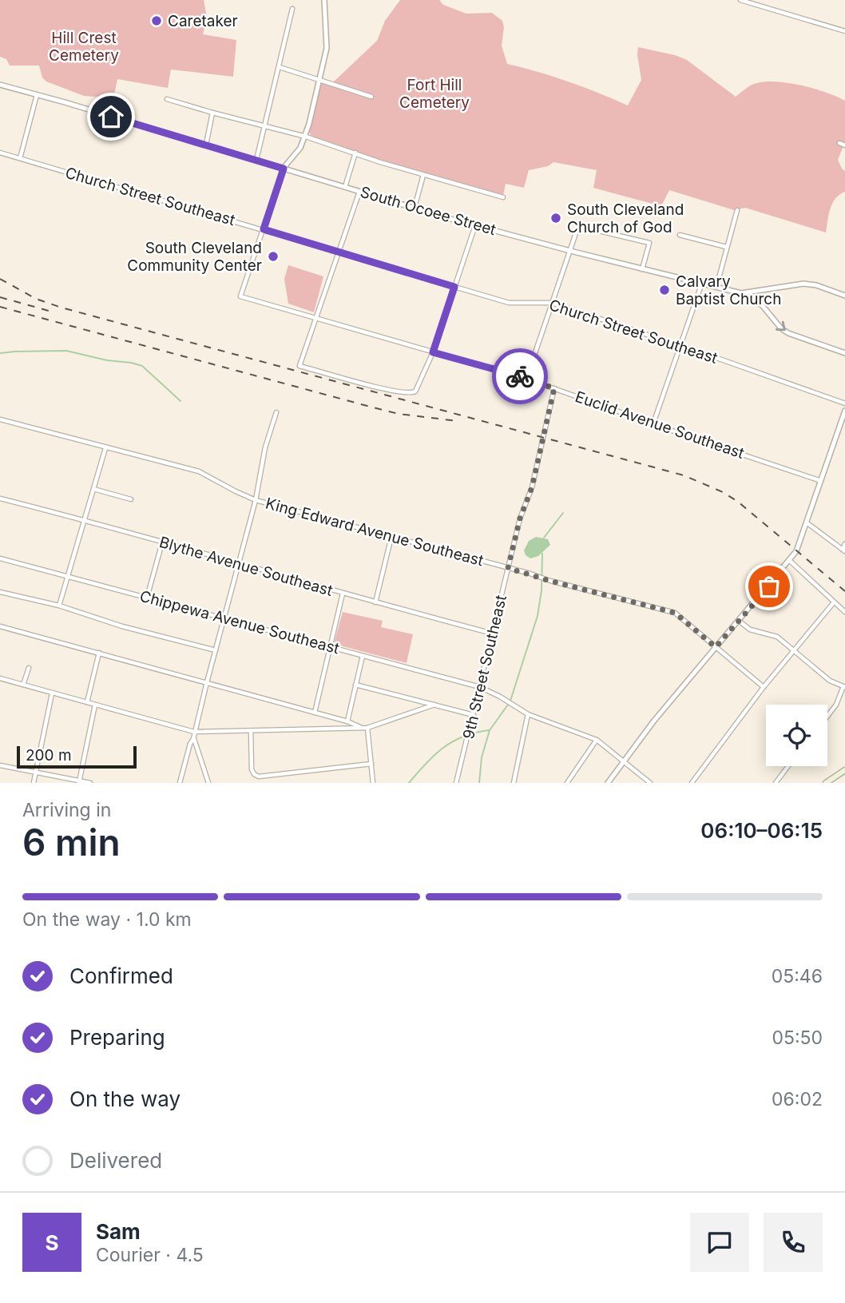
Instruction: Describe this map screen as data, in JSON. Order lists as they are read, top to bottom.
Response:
{
  "streets": {
    "street": [
      "Church Street Southeast",
      "South Ocoee Street",
      "Euclid Avenue Southeast",
      "King Edward Avenue Southeast",
      "Blythe Avenue Southeast",
      "Chippewa Avenue Southeast",
      "9th Street Southeast"
    ]
  },
  "crossings": [
    ["Church Street Southeast", "Euclid Avenue Southeast"],
    ["Euclid Avenue Southeast", "9th Street Southeast"],
    ["King Edward Avenue Southeast", "9th Street Southeast"],
    ["Blythe Avenue Southeast", "9th Street Southeast"],
    ["Chippewa Avenue Southeast", "9th Street Southeast"]
  ],
  "parks": ["Hill Crest Cemetery", "Fort Hill Cemetery"],
  "places": [
    "Caretaker",
    "South Cleveland Church of God",
    "South Cleveland Community Center",
    "Calvary Baptist Church"
  ],
  "scale_bar": "200 m",
  "page": {
    "scale": "200 m",
    "heading": ["6 min", "Arriving in", "06:10–06:15"],
    "panel": ["Sam", "Courier · 4.5"],
    "bar": "On the way · 1.0 km",
    "list": [
      ["Confirmed", "05:46"],
      ["Preparing", "05:50"],
      ["On the way", "06:02"],
      "Delivered"
    ],
    "round": "S"
  }
}
